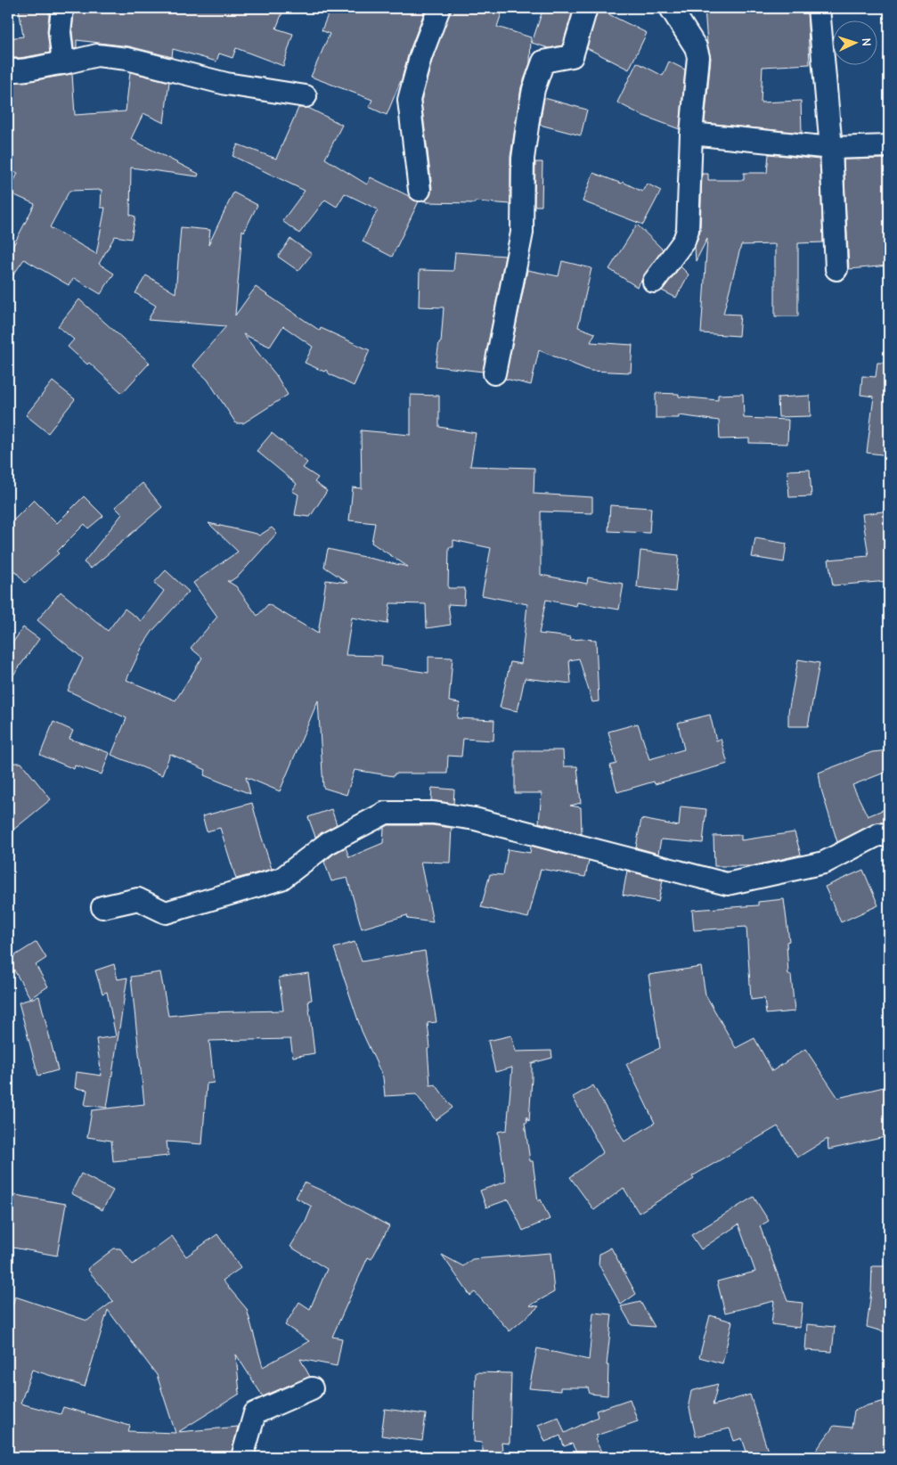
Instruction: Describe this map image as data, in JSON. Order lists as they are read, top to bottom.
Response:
{
  "north": "right"
}
